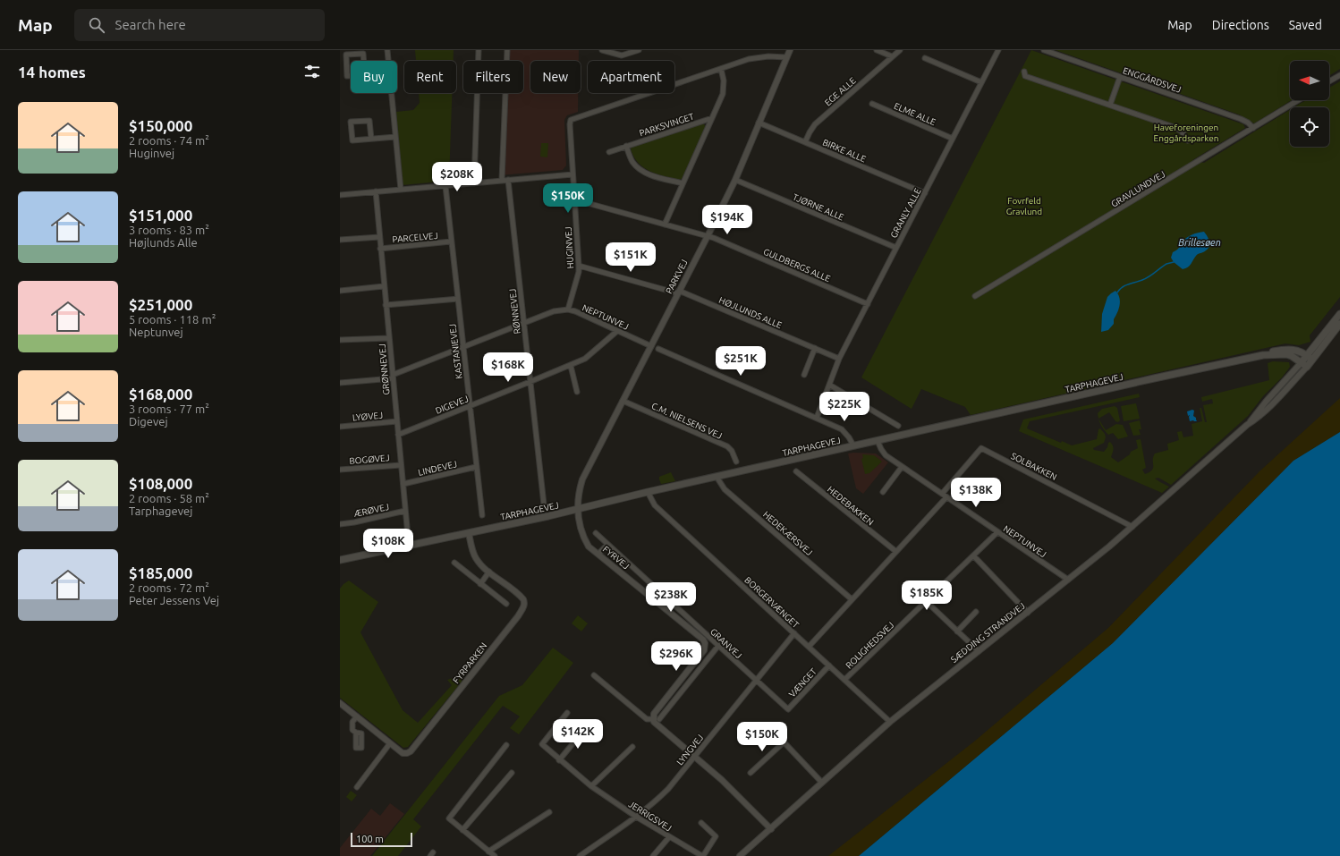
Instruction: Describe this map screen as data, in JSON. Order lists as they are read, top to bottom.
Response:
{
  "streets": {
    "main road": ["TARPHAGEVEJ", "SÆDDING STRANDVEJ"],
    "street": [
      "ENGGÅRDSVEJ",
      "EGE ALLE",
      "ELME ALLE",
      "PARKSVINGET",
      "BIRKE ALLE",
      "GRAVLUNDVEJ",
      "TJØRNE ALLE",
      "GRANLY ALLE",
      "PARCELVEJ",
      "HUGINVEJ",
      "GULDBERGS ALLE",
      "PARKVEJ",
      "RØNNEVEJ",
      "HØJLUNDS ALLE",
      "NEPTUNVEJ",
      "KASTANIEVEJ",
      "GRØNNEVEJ",
      "DIGEVEJ",
      "LYØVEJ",
      "C.M. NIELSENS VEJ",
      "BOGØVEJ",
      "SOLBAKKEN",
      "LINDEVEJ",
      "HEDEBAKKEN",
      "ÆRØVEJ",
      "HEDEKÆRSVEJ",
      "FYRVEJ",
      "BORGERVÆNGET",
      "GRANVEJ",
      "ROLIGHEDSVEJ",
      "FYRPARKEN",
      "VÆNGET",
      "LYNGVEJ",
      "JERRIGSVEJ"
    ]
  },
  "crossings": [
    ["ENGGÅRDSVEJ", "GRAVLUNDVEJ"],
    ["EGE ALLE", "BIRKE ALLE"],
    ["ELME ALLE", "GRANLY ALLE"],
    ["BIRKE ALLE", "GRANLY ALLE"],
    ["BIRKE ALLE", "PARKVEJ"],
    ["TJØRNE ALLE", "GRANLY ALLE"],
    ["TJØRNE ALLE", "PARKVEJ"],
    ["GRANLY ALLE", "GULDBERGS ALLE"],
    ["GRANLY ALLE", "HØJLUNDS ALLE"],
    ["PARCELVEJ", "KASTANIEVEJ"],
    ["PARCELVEJ", "GRØNNEVEJ"],
    ["HUGINVEJ", "GULDBERGS ALLE"],
    ["HUGINVEJ", "HØJLUNDS ALLE"],
    ["HUGINVEJ", "NEPTUNVEJ"],
    ["GULDBERGS ALLE", "PARKVEJ"],
    ["PARKVEJ", "HØJLUNDS ALLE"],
    ["PARKVEJ", "NEPTUNVEJ"],
    ["PARKVEJ", "TARPHAGEVEJ"],
    ["PARKVEJ", "C.M. NIELSENS VEJ"],
    ["PARKVEJ", "FYRVEJ"],
    ["RØNNEVEJ", "NEPTUNVEJ"],
    ["RØNNEVEJ", "DIGEVEJ"],
    ["NEPTUNVEJ", "KASTANIEVEJ"],
    ["NEPTUNVEJ", "GRØNNEVEJ"],
    ["NEPTUNVEJ", "TARPHAGEVEJ"],
    ["NEPTUNVEJ", "DIGEVEJ"],
    ["NEPTUNVEJ", "SOLBAKKEN"],
    ["NEPTUNVEJ", "SÆDDING STRANDVEJ"],
    ["NEPTUNVEJ", "ROLIGHEDSVEJ"],
    ["KASTANIEVEJ", "DIGEVEJ"],
    ["KASTANIEVEJ", "LINDEVEJ"],
    ["GRØNNEVEJ", "TARPHAGEVEJ"],
    ["GRØNNEVEJ", "DIGEVEJ"],
    ["GRØNNEVEJ", "LYØVEJ"],
    ["GRØNNEVEJ", "BOGØVEJ"],
    ["GRØNNEVEJ", "LINDEVEJ"],
    ["GRØNNEVEJ", "ÆRØVEJ"],
    ["TARPHAGEVEJ", "HEDEKÆRSVEJ"],
    ["TARPHAGEVEJ", "FYRVEJ"],
    ["TARPHAGEVEJ", "BORGERVÆNGET"],
    ["TARPHAGEVEJ", "SÆDDING STRANDVEJ"],
    ["TARPHAGEVEJ", "FYRPARKEN"],
    ["SOLBAKKEN", "SÆDDING STRANDVEJ"],
    ["BORGERVÆNGET", "SÆDDING STRANDVEJ"],
    ["BORGERVÆNGET", "ROLIGHEDSVEJ"],
    ["BORGERVÆNGET", "VÆNGET"],
    ["BORGERVÆNGET", "LYNGVEJ"],
    ["GRANVEJ", "VÆNGET"],
    ["GRANVEJ", "LYNGVEJ"],
    ["VÆNGET", "LYNGVEJ"],
    ["LYNGVEJ", "JERRIGSVEJ"]
  ],
  "water": ["Brillesøen"],
  "parks": ["Haveforeningen Enggårdsparken", "Fovrfeld Gravlund"],
  "scale_bar": "100 m",
  "north": "left",
  "page": {
    "header": "Map",
    "search": "Search here",
    "nav": ["Map", "Directions", "Saved"],
    "heading": "14 homes",
    "chip": [
      "Buy",
      "Rent",
      "Filters",
      "New",
      "Apartment"
    ],
    "list": [
      {
        "name": "$150,000",
        "note": "2 rooms · 74 m² · Huginvej"
      },
      {
        "name": "$151,000",
        "note": "3 rooms · 83 m² · Højlunds Alle"
      },
      {
        "name": "$251,000",
        "note": "5 rooms · 118 m² · Neptunvej"
      },
      {
        "name": "$168,000",
        "note": "3 rooms · 77 m² · Digevej"
      },
      {
        "name": "$108,000",
        "note": "2 rooms · 58 m² · Tarphagevej"
      },
      {
        "name": "$185,000",
        "note": "2 rooms · 72 m² · Peter Jessens Vej"
      }
    ],
    "price": [
      "$208K",
      "$150K",
      "$194K",
      "$151K",
      "$251K",
      "$168K",
      "$225K",
      "$138K",
      "$108K",
      "$185K",
      "$238K",
      "$296K",
      "$142K",
      "$150K"
    ],
    "scale": "100 m"
  }
}
